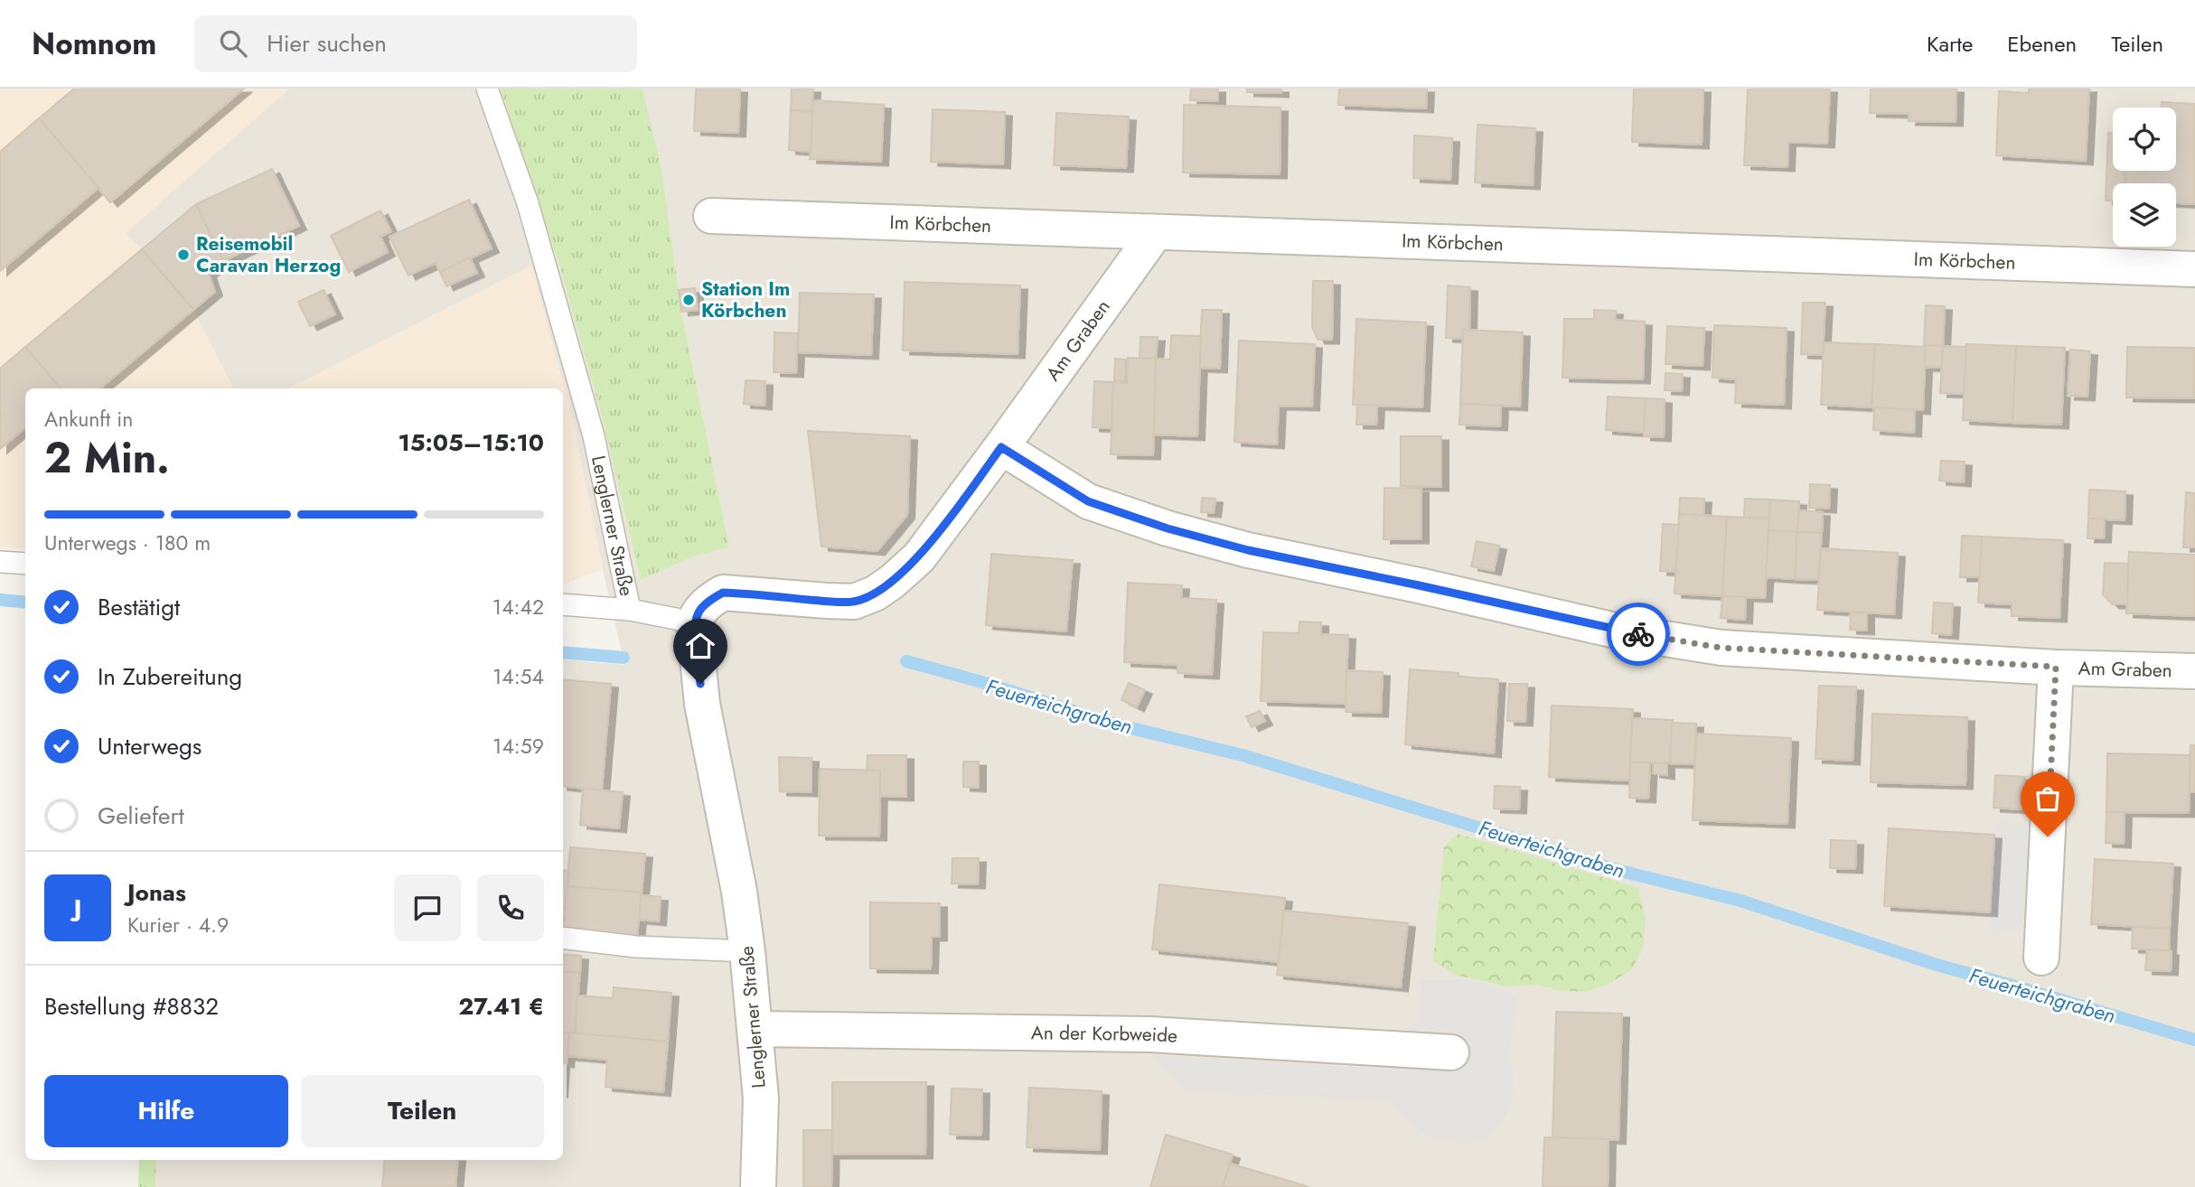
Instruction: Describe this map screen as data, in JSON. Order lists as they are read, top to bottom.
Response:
{
  "streets": {
    "street": [
      "Im Körbchen",
      "Am Graben",
      "Lenglerner Straße",
      "An der Korbweide"
    ]
  },
  "crossings": [
    ["Im Körbchen", "Am Graben"],
    ["Am Graben", "Lenglerner Straße"],
    ["Lenglerner Straße", "An der Korbweide"]
  ],
  "water": ["Feuerteichgraben"],
  "places": ["Reisemobil Caravan Herzog", "Station Im Körbchen"],
  "page": {
    "header": "Nomnom",
    "search": "Hier suchen",
    "nav": ["Karte", "Ebenen", "Teilen"],
    "heading": ["2 Min.", "Ankunft in", "15:05–15:10"],
    "panel": [
      "Jonas",
      "Kurier · 4.9",
      "Bestellung #8832",
      "27.41 €"
    ],
    "bar": "Unterwegs · 180 m",
    "list": [
      ["Bestätigt", "14:42"],
      ["In Zubereitung", "14:54"],
      ["Unterwegs", "14:59"],
      "Geliefert"
    ],
    "round": "J",
    "buttons": ["Hilfe", "Teilen"]
  }
}
